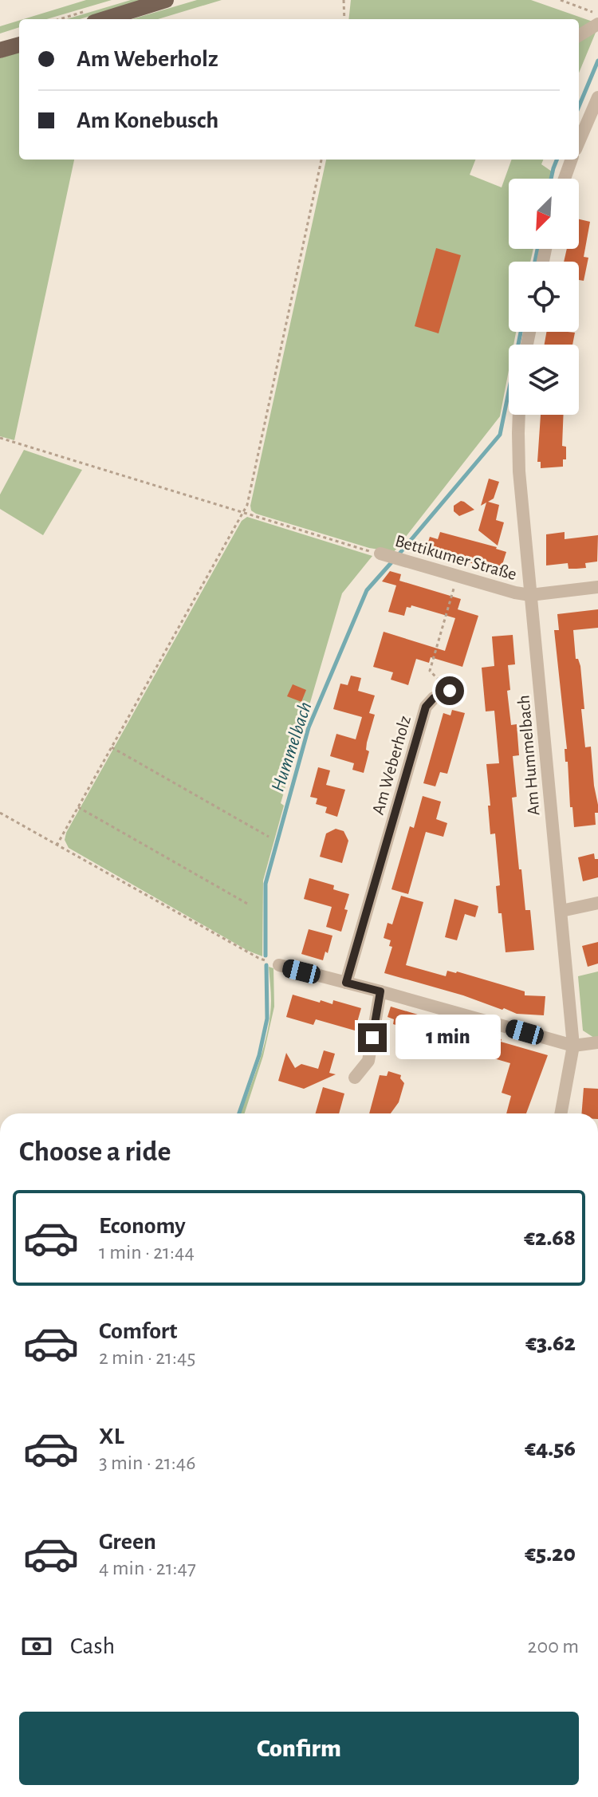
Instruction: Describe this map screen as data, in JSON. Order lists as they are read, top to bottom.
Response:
{
  "streets": {
    "street": ["Bettikumer Straße", "Am Hummelbach", "Am Weberholz"]
  },
  "crossings": [
    ["Bettikumer Straße", "Am Hummelbach"]
  ],
  "water": ["Hummelbach"],
  "north": "bottom left",
  "page": {
    "banner": ["Am Weberholz", "Am Konebusch"],
    "bubble": "1 min",
    "heading": "Choose a ride",
    "list": [
      {
        "name": "Economy",
        "note": "1 min · 21:44",
        "value": "€2.68"
      },
      {
        "name": "Comfort",
        "note": "2 min · 21:45",
        "value": "€3.62"
      },
      {
        "name": "XL",
        "note": "3 min · 21:46",
        "value": "€4.56"
      },
      {
        "name": "Green",
        "note": "4 min · 21:47",
        "value": "€5.20"
      }
    ],
    "pay": ["Cash", "200 m"],
    "buttons": "Confirm"
  }
}
